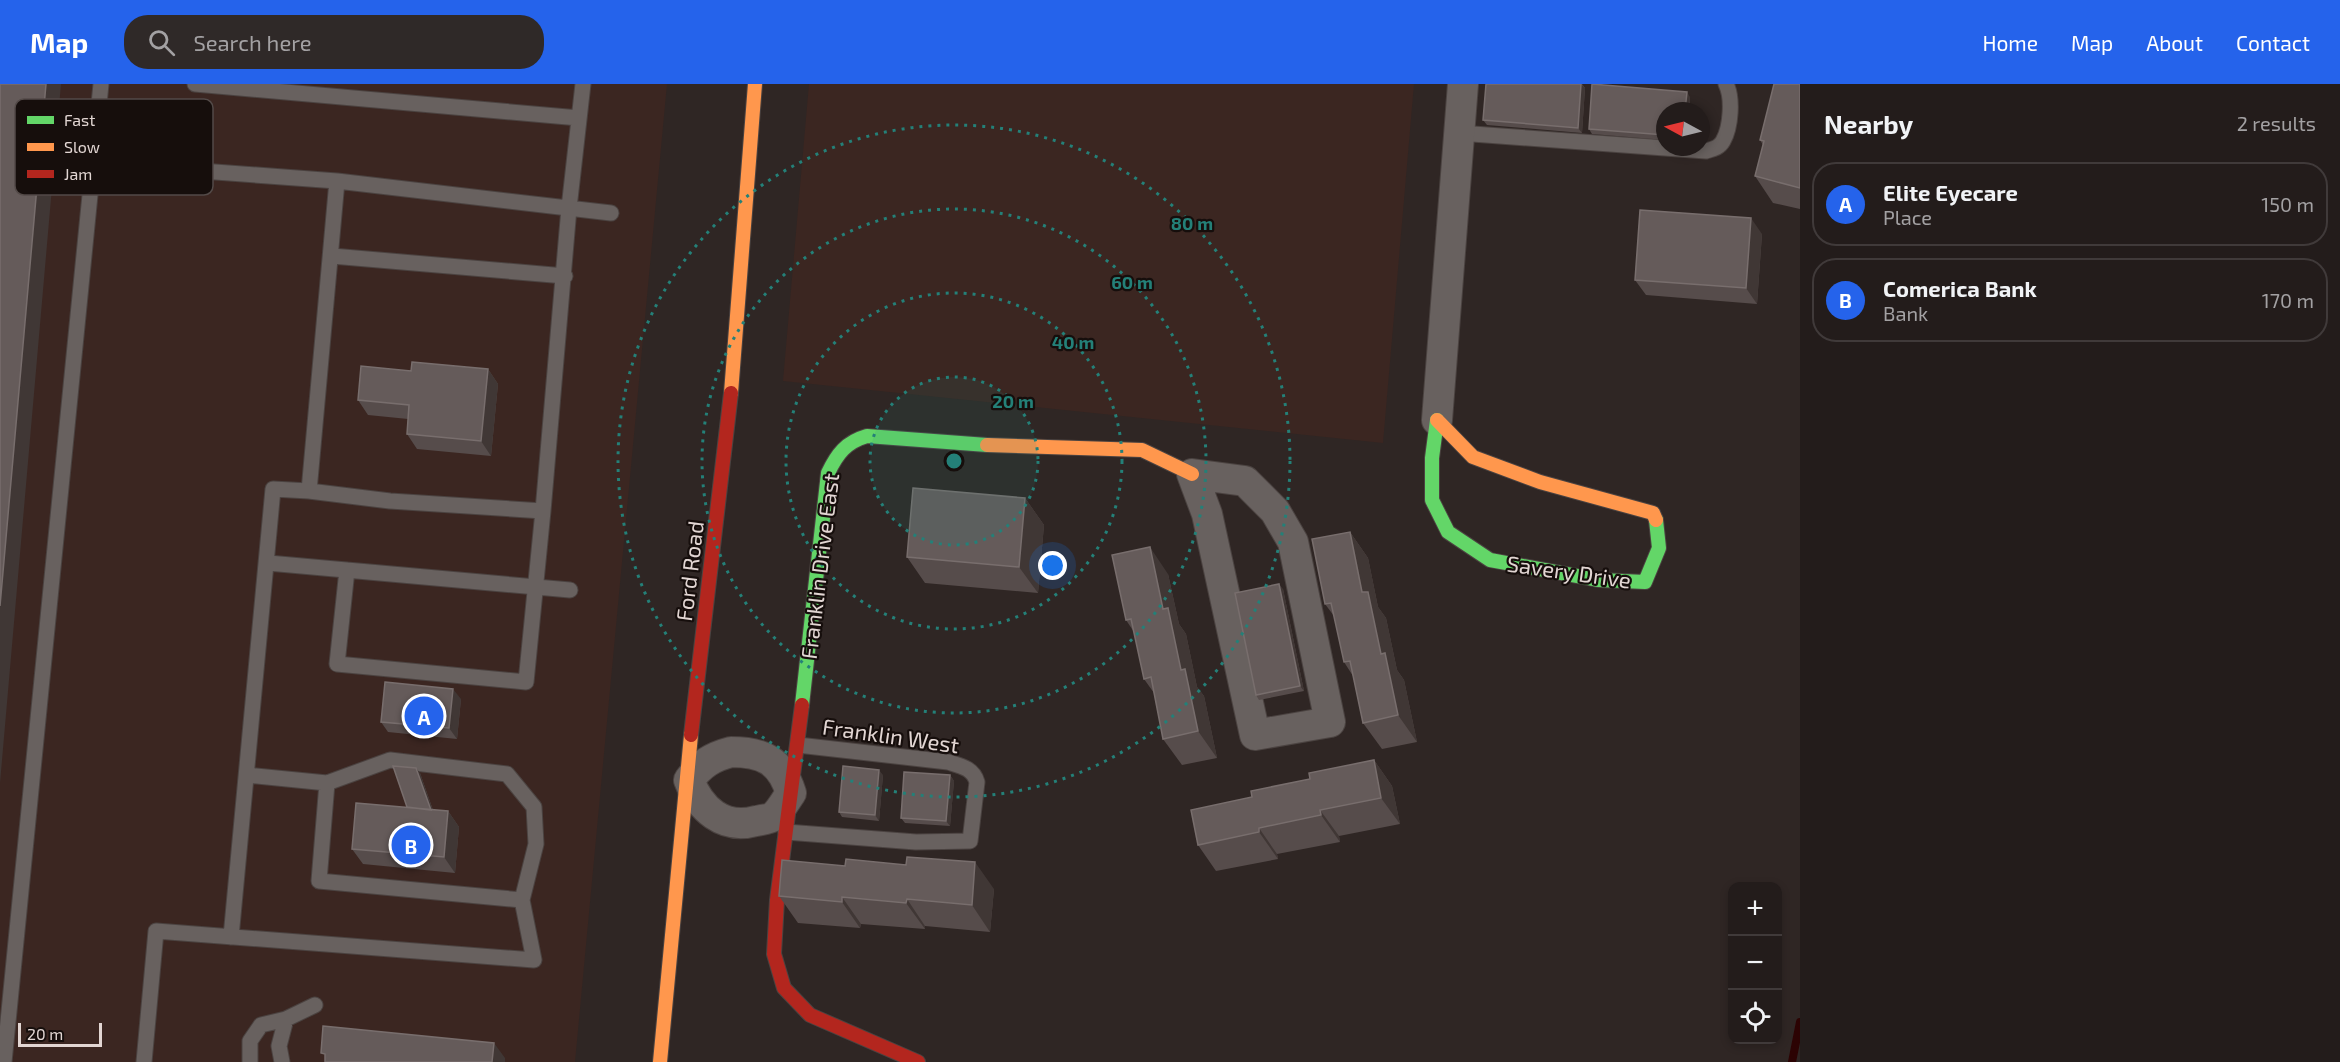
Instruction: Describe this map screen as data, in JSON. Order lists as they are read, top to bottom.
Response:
{
  "streets": {
    "street": ["Franklin Drive East", "Ford Road", "Savery Drive"],
    "lane": ["Franklin West"]
  },
  "crossings": [
    ["Franklin Drive East", "Ford Road"],
    ["Franklin Drive East", "Franklin West"]
  ],
  "legend": ["Fast", "Slow", "Jam"],
  "scale_bar": "20 m",
  "north": "left",
  "page": {
    "header": "Map",
    "search": "Search here",
    "nav": [
      "Home",
      "Map",
      "About",
      "Contact"
    ],
    "heading": ["Nearby", "2 results"],
    "list": [
      {
        "mark": "A",
        "name": "Elite Eyecare",
        "note": "Place",
        "value": "150 m"
      },
      {
        "mark": "B",
        "name": "Comerica Bank",
        "note": "Bank",
        "value": "170 m"
      }
    ],
    "pins": ["A", "B"],
    "map_buttons": ["+", "−"],
    "scale": "20 m"
  },
  "rings": [
    "80 m",
    "60 m",
    "40 m",
    "20 m"
  ]
}
